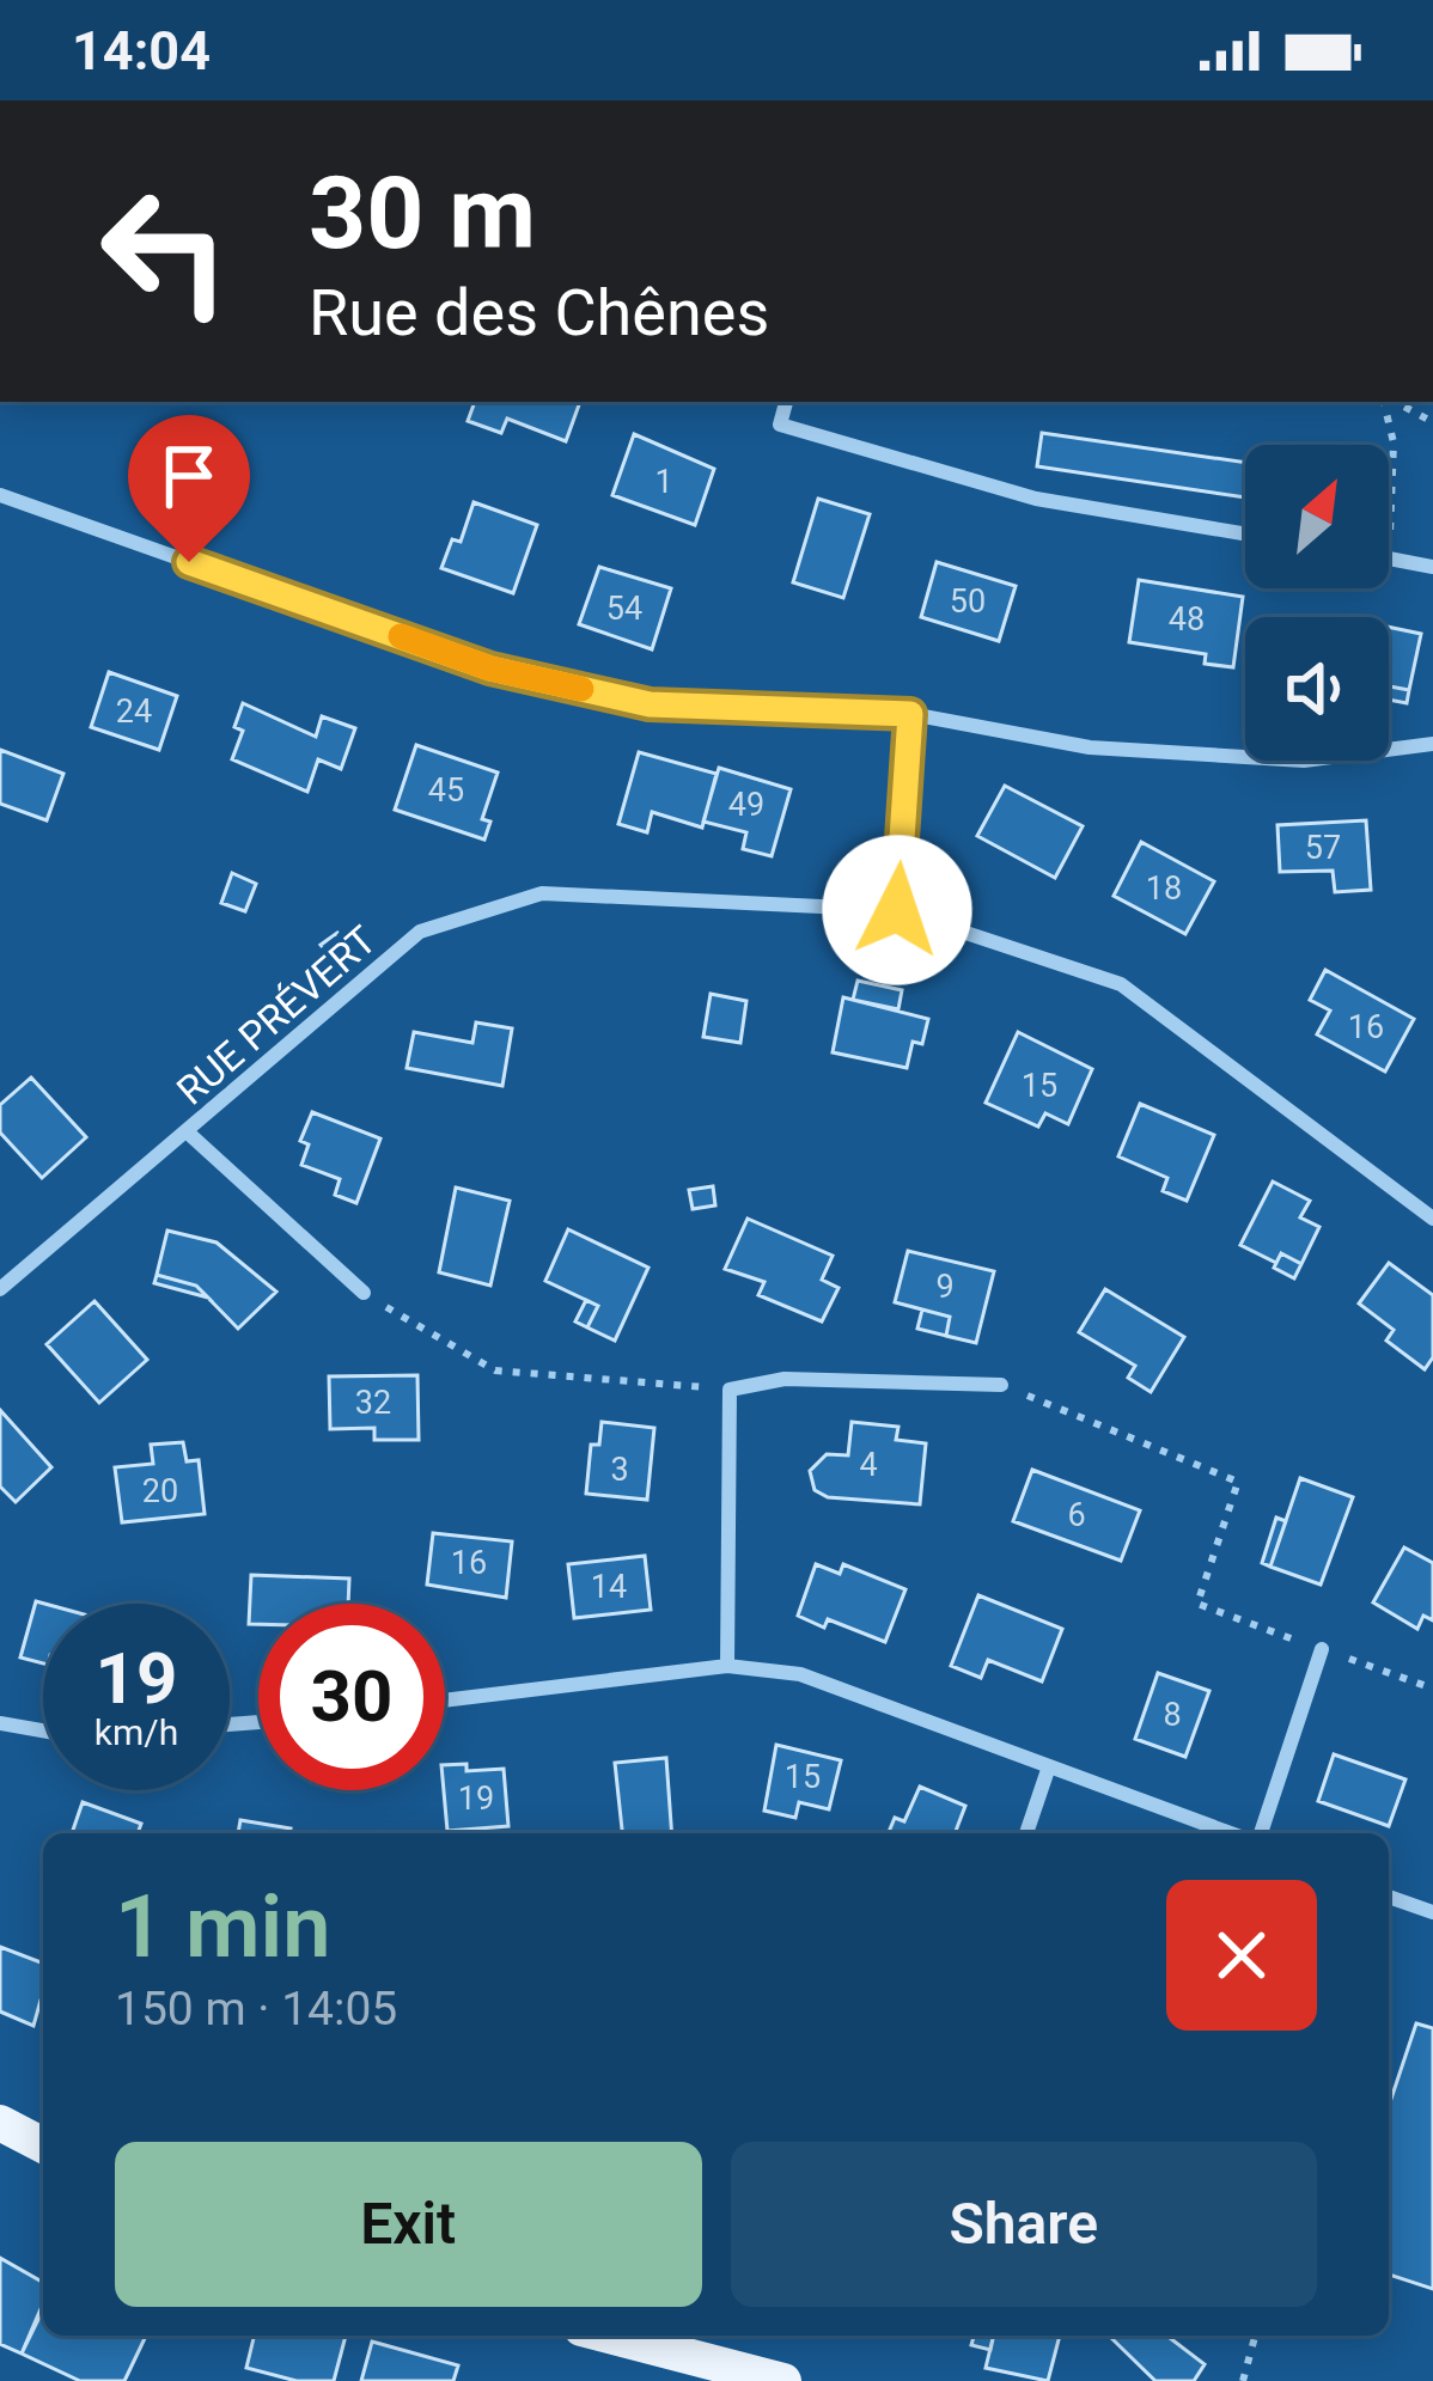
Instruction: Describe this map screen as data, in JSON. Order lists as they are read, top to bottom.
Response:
{
  "streets": {
    "street": ["RUE PRÉVERT"]
  },
  "house_numbers": [
    "1",
    "50",
    "54",
    "48",
    "24",
    "45",
    "49",
    "57",
    "18",
    "16",
    "15",
    "9",
    "32",
    "4",
    "3",
    "20",
    "6",
    "16",
    "14",
    "8",
    "15",
    "19"
  ],
  "north": "top right",
  "page": {
    "status": "14:04",
    "turn": ["30 m", "Rue des Chênes"],
    "speed": "19 km/h",
    "limit": "30",
    "heading": ["1 min", "150 m · 14:05"],
    "buttons": ["Exit", "Share"]
  }
}
